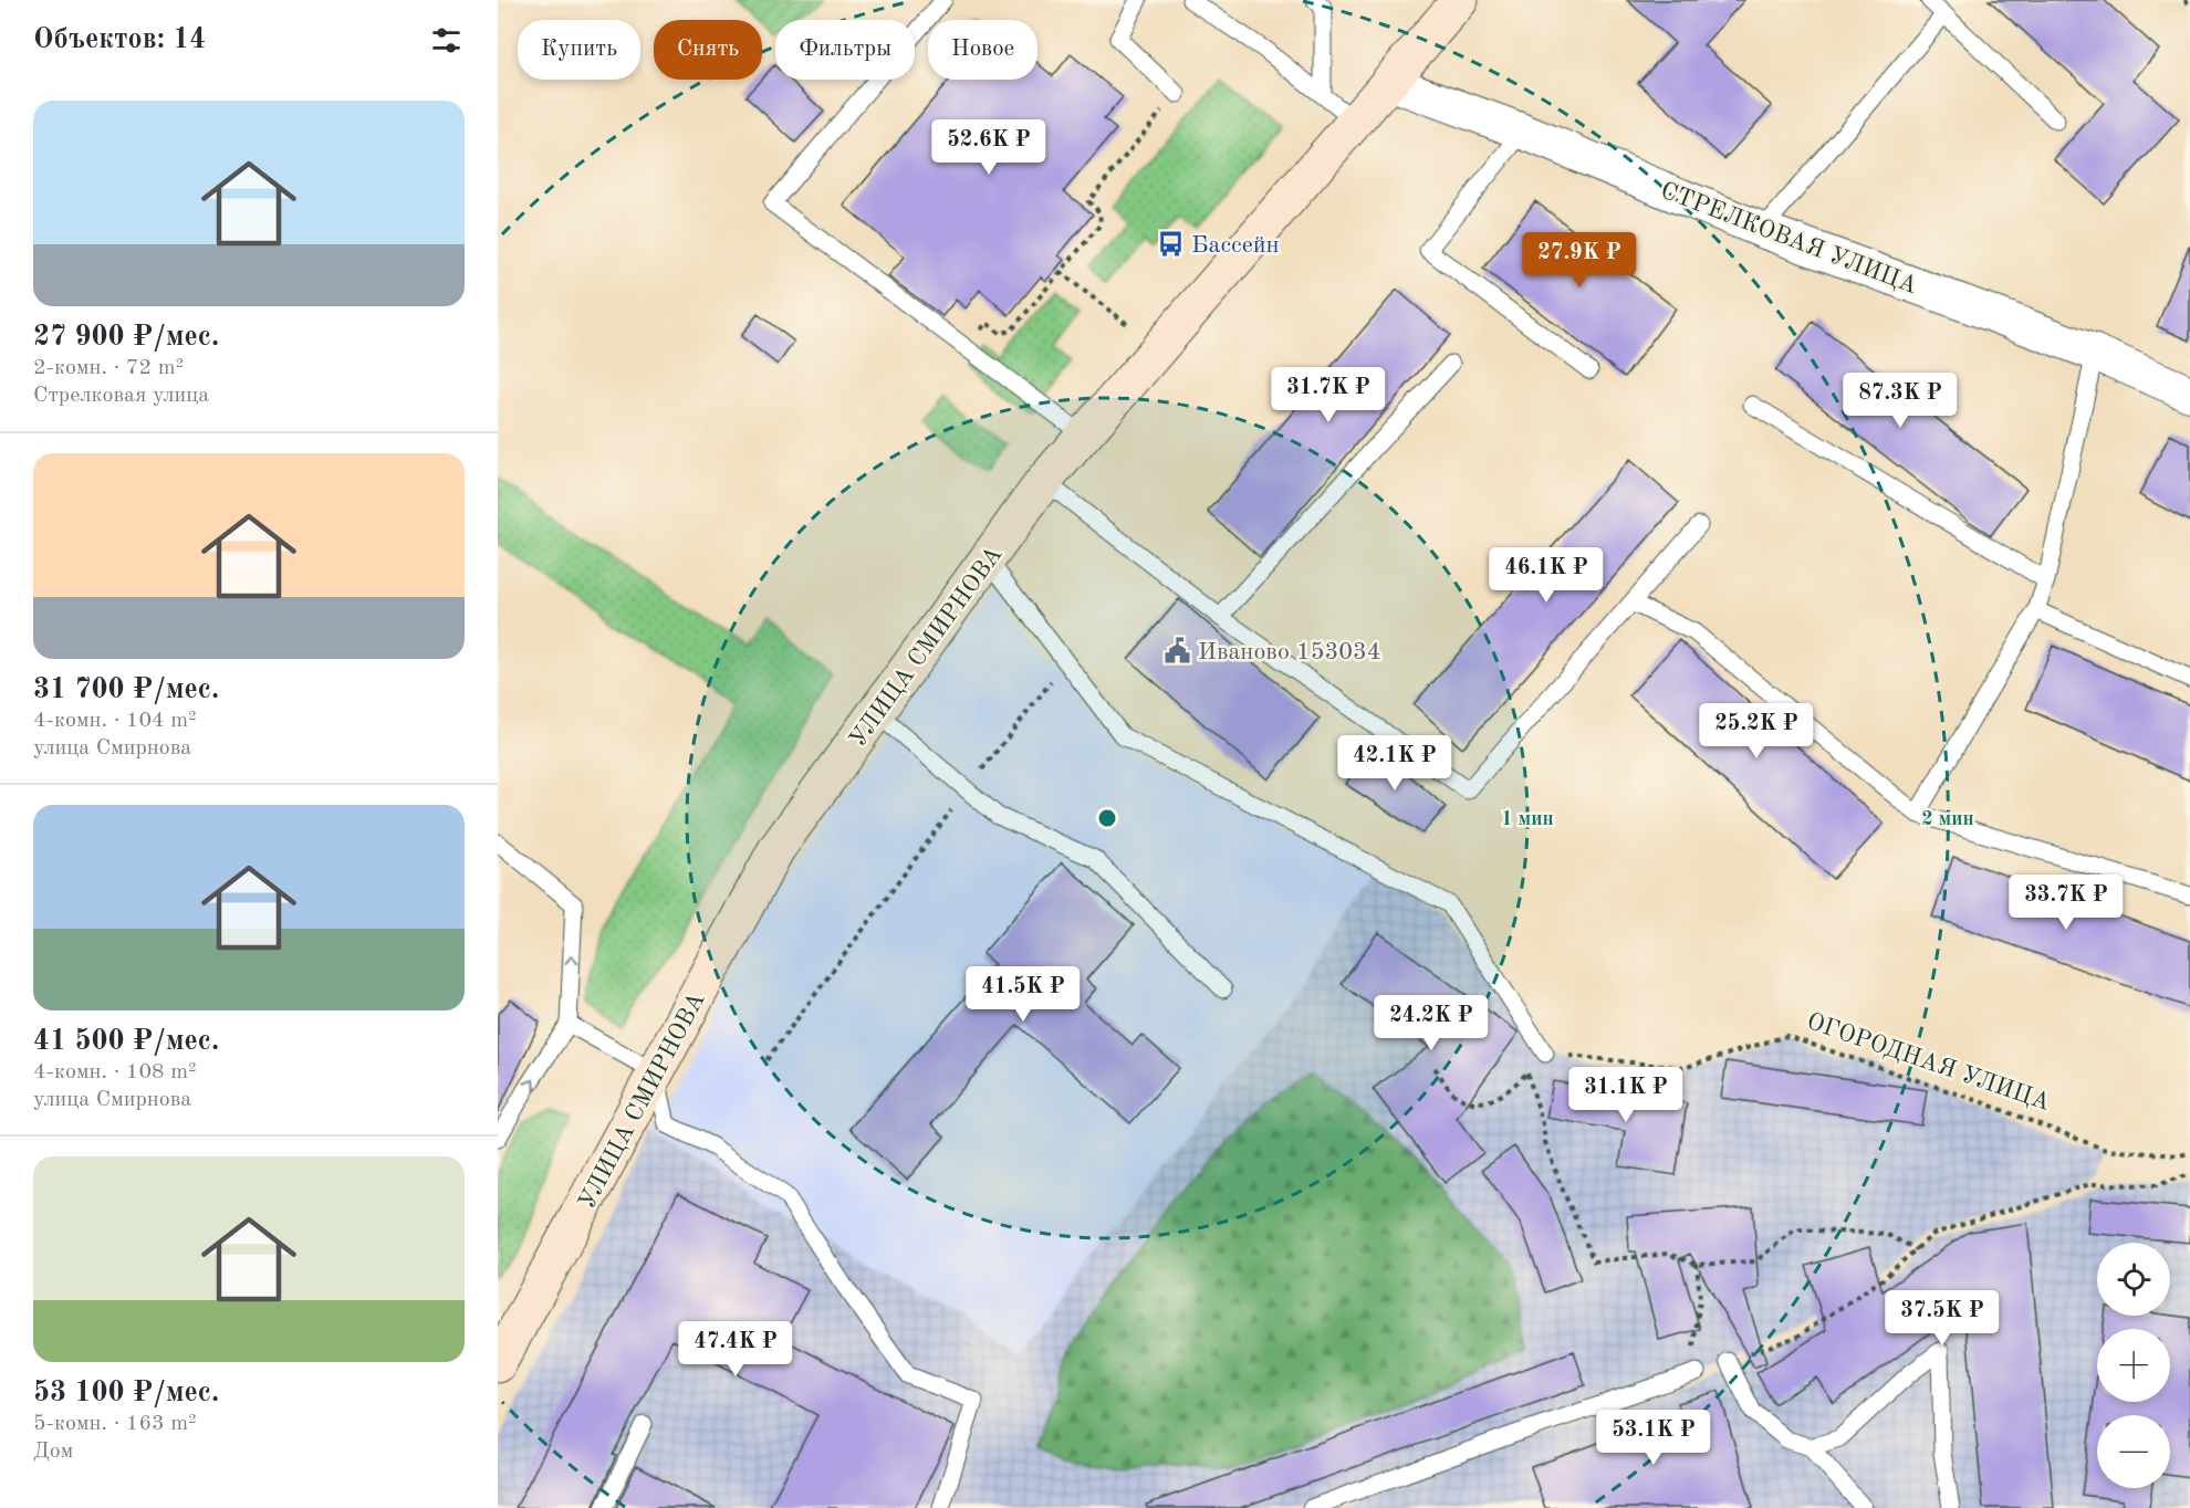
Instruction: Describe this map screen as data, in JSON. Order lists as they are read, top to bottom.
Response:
{
  "streets": {
    "main road": ["УЛИЦА СМИРНОВА"],
    "street": ["СТРЕЛКОВАЯ УЛИЦА"],
    "path": ["ОГОРОДНАЯ УЛИЦА"]
  },
  "crossings": [
    ["СТРЕЛКОВАЯ УЛИЦА", "УЛИЦА СМИРНОВА"]
  ],
  "places": {
    "bus stop": ["Бассейн"],
    "public building": ["Иваново 153034"]
  },
  "page": {
    "heading": "Объектов: 14",
    "chip": [
      "Купить",
      "Снять",
      "Фильтры",
      "Новое"
    ],
    "list": [
      {
        "name": "27 900 ₽/мес.",
        "note": "2-комн. · 72 m² · Стрелковая улица"
      },
      {
        "name": "31 700 ₽/мес.",
        "note": "4-комн. · 104 m² · улица Смирнова"
      },
      {
        "name": "41 500 ₽/мес.",
        "note": "4-комн. · 108 m² · улица Смирнова"
      },
      {
        "name": "53 100 ₽/мес.",
        "note": "5-комн. · 163 m² · Дом"
      }
    ],
    "price": [
      "52.6K ₽",
      "27.9K ₽",
      "31.7K ₽",
      "87.3K ₽",
      "46.1K ₽",
      "25.2K ₽",
      "42.1K ₽",
      "33.7K ₽",
      "41.5K ₽",
      "24.2K ₽",
      "31.1K ₽",
      "37.5K ₽",
      "47.4K ₽",
      "53.1K ₽"
    ],
    "map_buttons": ["+", "−"]
  },
  "rings": ["1 мин", "2 мин"]
}
